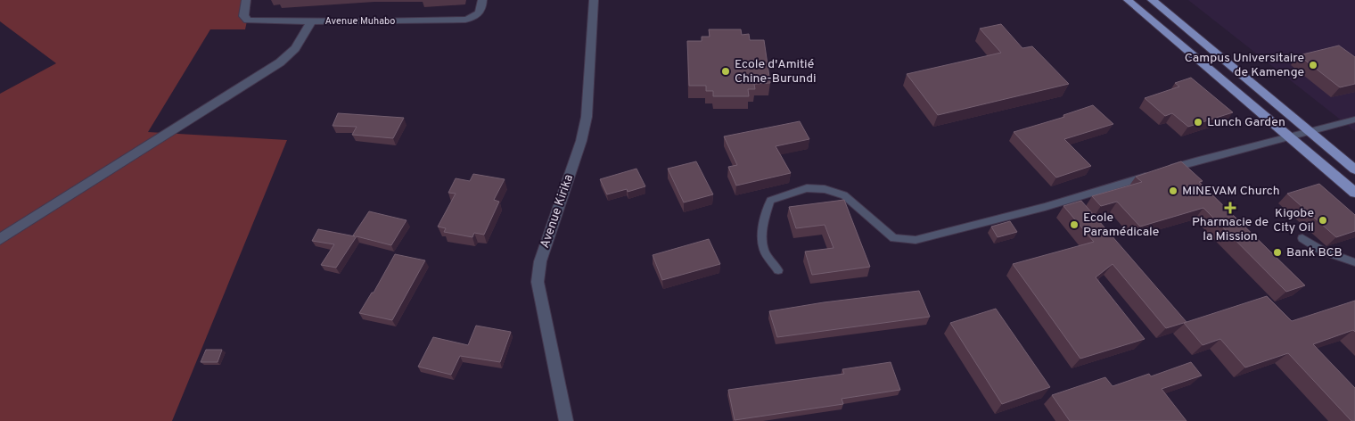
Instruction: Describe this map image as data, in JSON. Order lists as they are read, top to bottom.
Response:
{
  "streets": {
    "street": ["Avenue Muhabo", "Avenue Kirika"]
  },
  "places": {
    "other": [
      "Campus Universitaire de Kamenge",
      "Ecole d'Amitié Chine-Burundi",
      "Lunch Garden",
      "MINEVAM Church",
      "Kigobe City Oil",
      "Ecole Paramédicale",
      "Bank BCB"
    ],
    "health": ["Pharmacie de la Mission"]
  }
}
